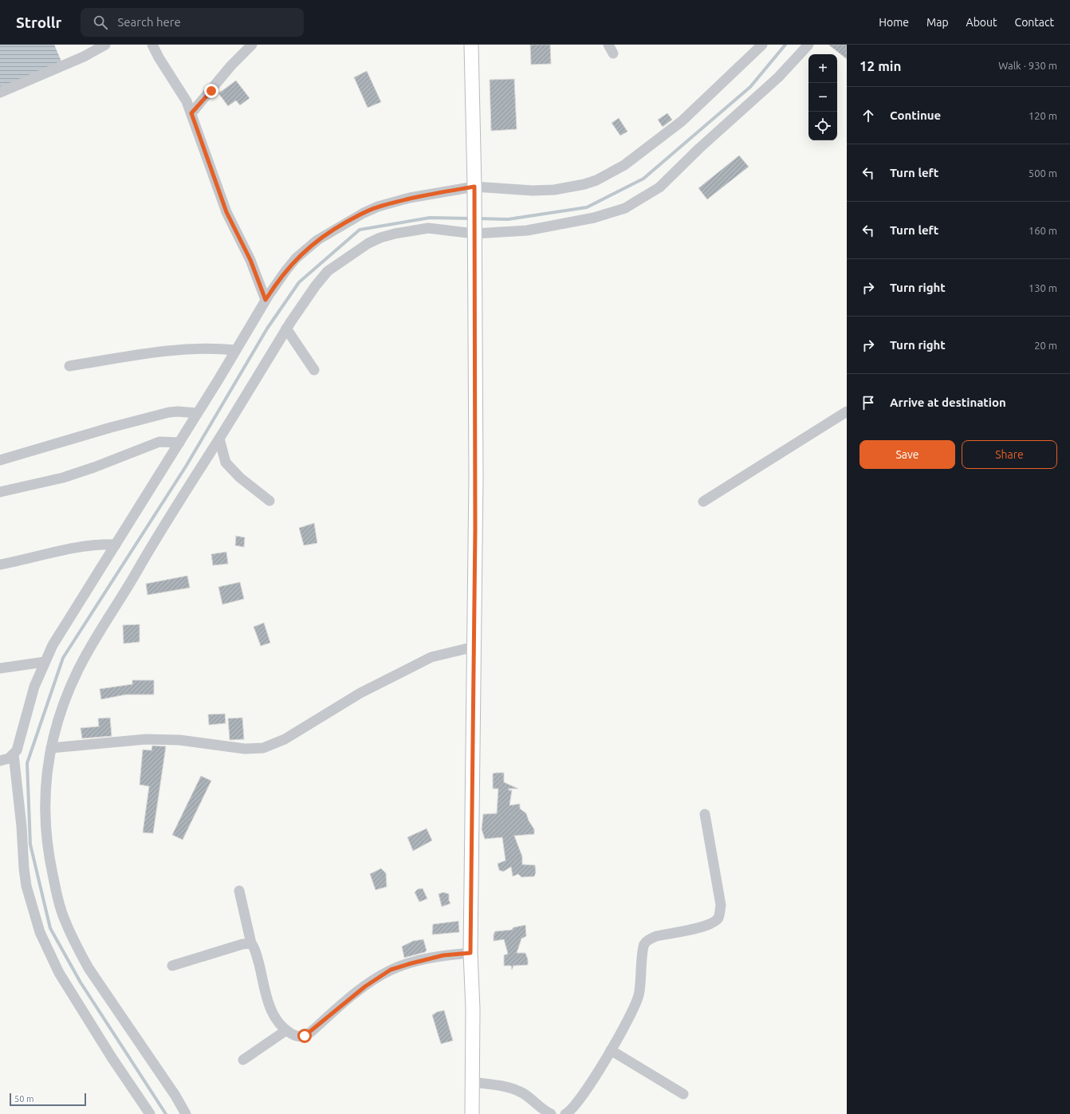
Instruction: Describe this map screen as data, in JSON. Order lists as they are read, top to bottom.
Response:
{
  "scale_bar": "50 m",
  "page": {
    "header": "Strollr",
    "search": "Search here",
    "nav": [
      "Home",
      "Map",
      "About",
      "Contact"
    ],
    "heading": ["12 min", "Walk · 930 m"],
    "map_buttons": ["+", "−"],
    "list": [
      ["Continue", "120 m"],
      ["Turn left", "500 m"],
      ["Turn left", "160 m"],
      ["Turn right", "130 m"],
      ["Turn right", "20 m"],
      "Arrive at destination"
    ],
    "buttons": ["Save", "Share"],
    "scale": "50 m"
  }
}
